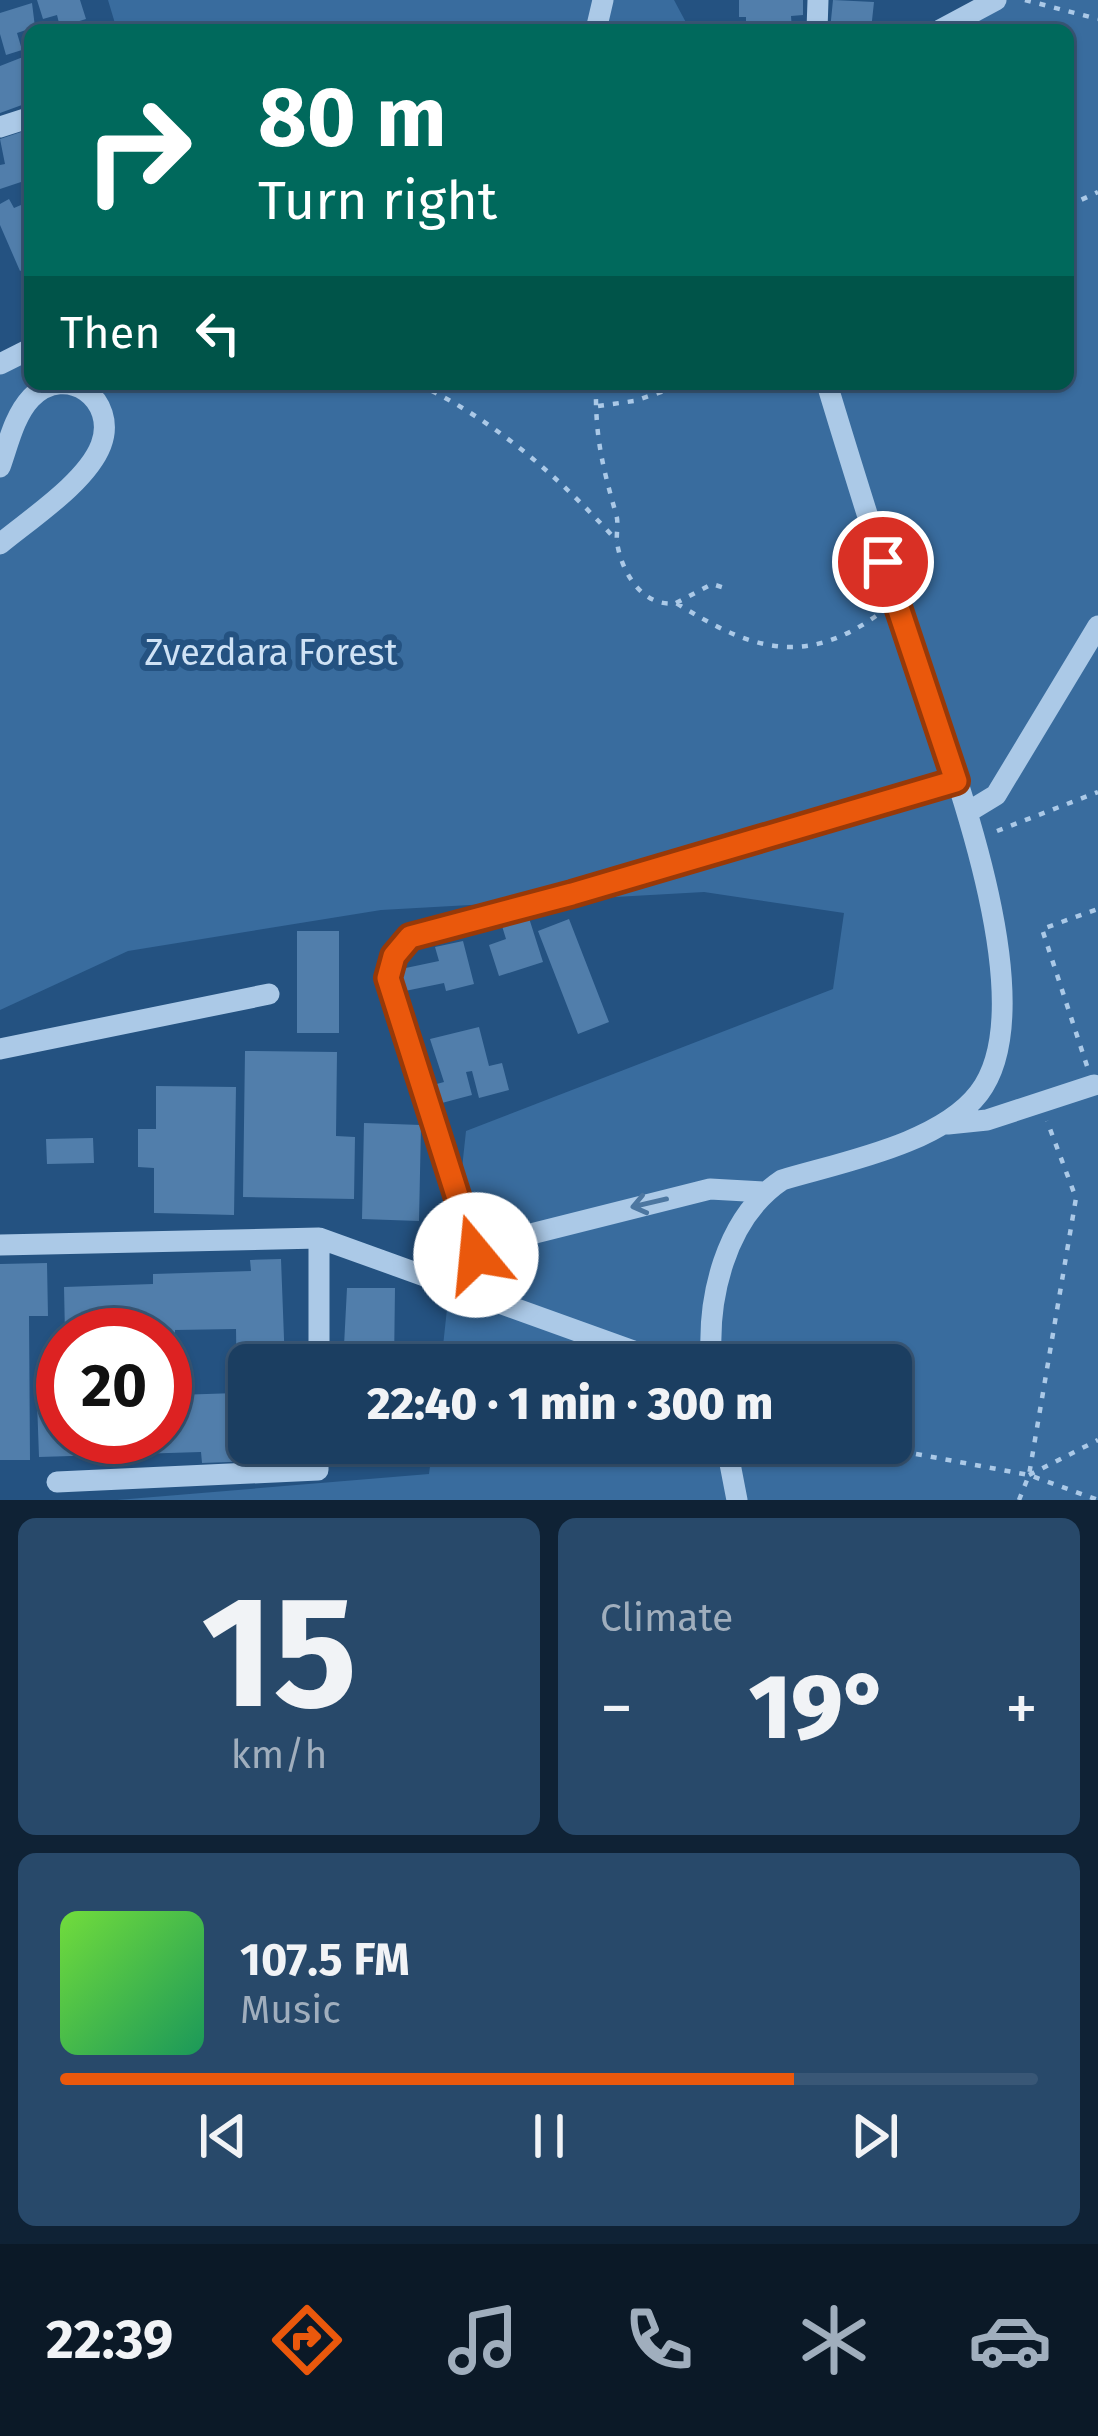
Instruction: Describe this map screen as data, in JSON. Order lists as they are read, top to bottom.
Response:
{
  "parks": ["Zvezdara Forest"],
  "page": {
    "turn": ["80 m", "Turn right"],
    "then": "Then",
    "limit": "20",
    "trip": "22:40 · 1 min · 300 m",
    "tile": [
      ["15", "km/h"],
      "Climate"
    ],
    "heat": ["−", "19°", "+"],
    "song": ["107.5 FM", "Music"],
    "tabs": "22:39"
  }
}
